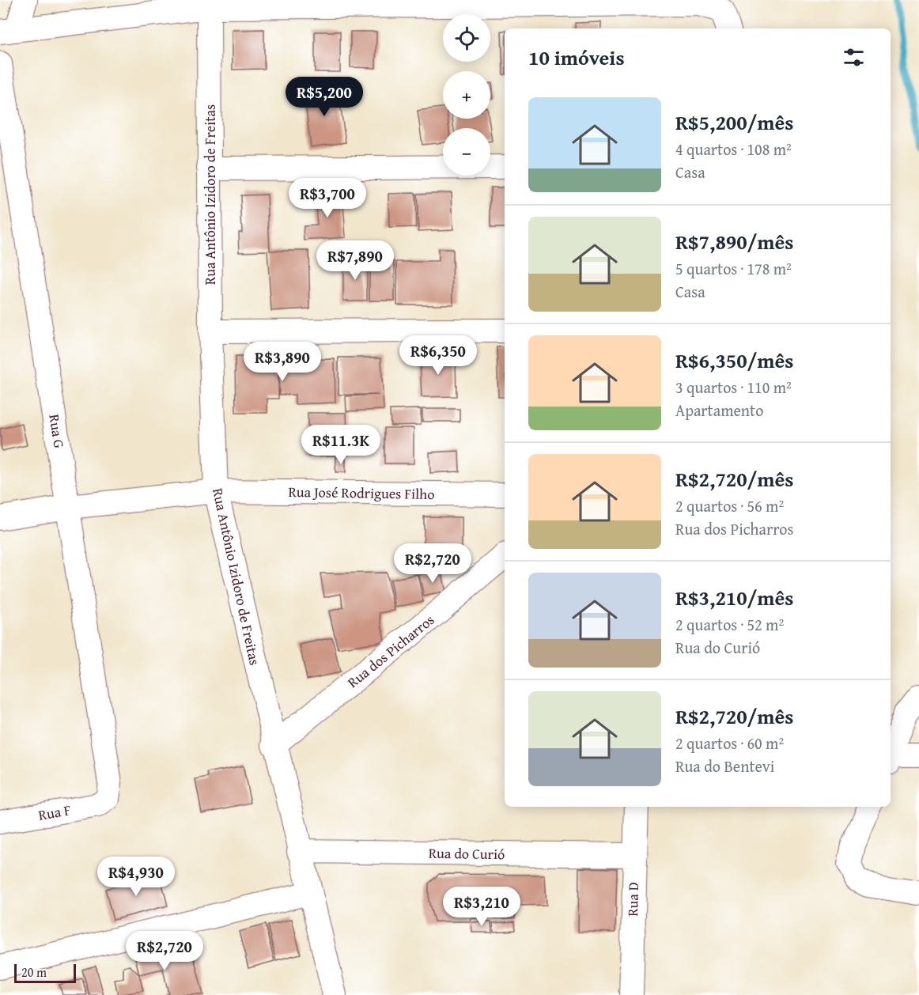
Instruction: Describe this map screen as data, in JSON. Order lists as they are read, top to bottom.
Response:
{
  "streets": {
    "street": [
      "Rua Antônio Izidoro de Freitas",
      "Rua G",
      "Rua José Rodrigues Filho",
      "Rua dos Picharros",
      "Rua F",
      "Rua do Curió",
      "Rua D"
    ]
  },
  "crossings": [
    ["Rua Antônio Izidoro de Freitas", "Rua José Rodrigues Filho"],
    ["Rua Antônio Izidoro de Freitas", "Rua dos Picharros"],
    ["Rua Antônio Izidoro de Freitas", "Rua do Curió"],
    ["Rua G", "Rua José Rodrigues Filho"],
    ["Rua G", "Rua F"],
    ["Rua do Curió", "Rua D"]
  ],
  "scale_bar": "20 m",
  "page": {
    "map_buttons": ["+", "−"],
    "heading": "10 imóveis",
    "price": [
      "R$5,200",
      "R$3,700",
      "R$7,890",
      "R$6,350",
      "R$3,890",
      "R$11.3K",
      "R$2,720",
      "R$4,930",
      "R$3,210",
      "R$2,720"
    ],
    "list": [
      {
        "name": "R$5,200/mês",
        "note": "4 quartos · 108 m² · Casa"
      },
      {
        "name": "R$7,890/mês",
        "note": "5 quartos · 178 m² · Casa"
      },
      {
        "name": "R$6,350/mês",
        "note": "3 quartos · 110 m² · Apartamento"
      },
      {
        "name": "R$2,720/mês",
        "note": "2 quartos · 56 m² · Rua dos Picharros"
      },
      {
        "name": "R$3,210/mês",
        "note": "2 quartos · 52 m² · Rua do Curió"
      },
      {
        "name": "R$2,720/mês",
        "note": "2 quartos · 60 m² · Rua do Bentevi"
      }
    ],
    "scale": "20 m"
  }
}
